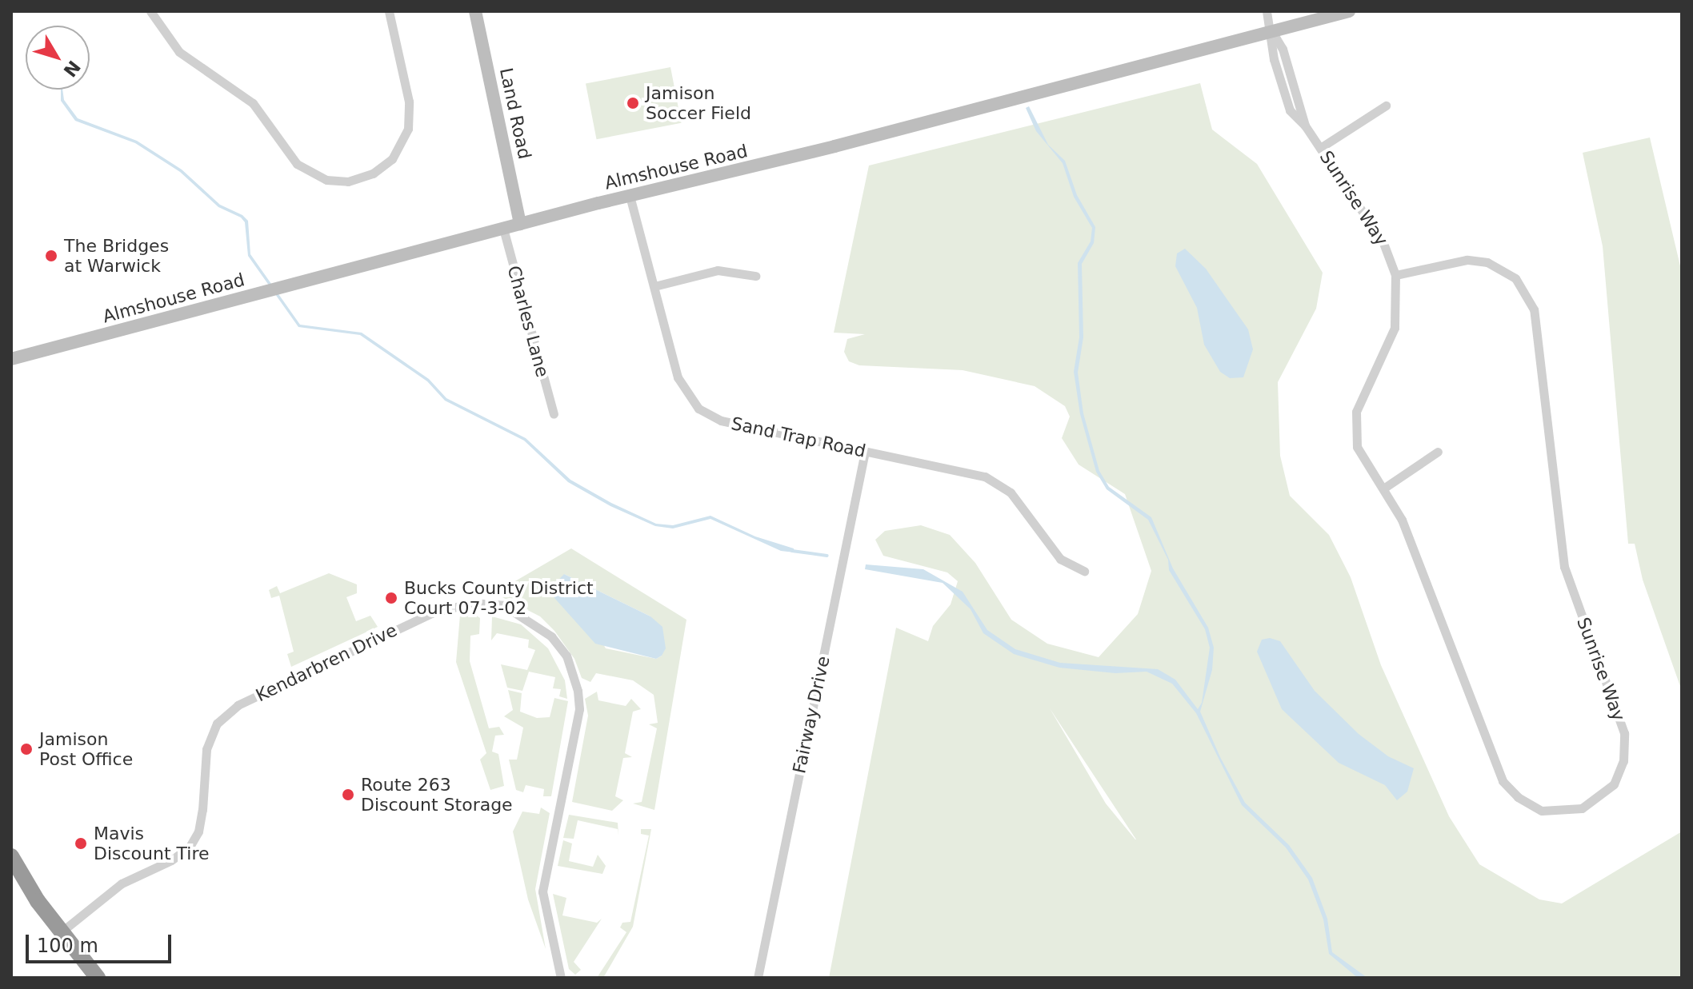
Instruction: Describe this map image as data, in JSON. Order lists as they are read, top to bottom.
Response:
{
  "streets": {
    "main road": ["Land Road", "Almshouse Road"],
    "street": [
      "Sunrise Way",
      "Charles Lane",
      "Sand Trap Road",
      "Kendarbren Drive",
      "Fairway Drive"
    ]
  },
  "crossings": [
    ["Land Road", "Almshouse Road"],
    ["Almshouse Road", "Sunrise Way"],
    ["Almshouse Road", "Charles Lane"],
    ["Almshouse Road", "Sand Trap Road"],
    ["Sand Trap Road", "Fairway Drive"]
  ],
  "places": [
    "Jamison Soccer Field",
    "The Bridges at Warwick",
    "Bucks County District Court 07-3-02",
    "Jamison Post Office",
    "Route 263 Discount Storage",
    "Mavis Discount Tire"
  ],
  "scale_bar": "100 m",
  "north": "bottom right"
}
